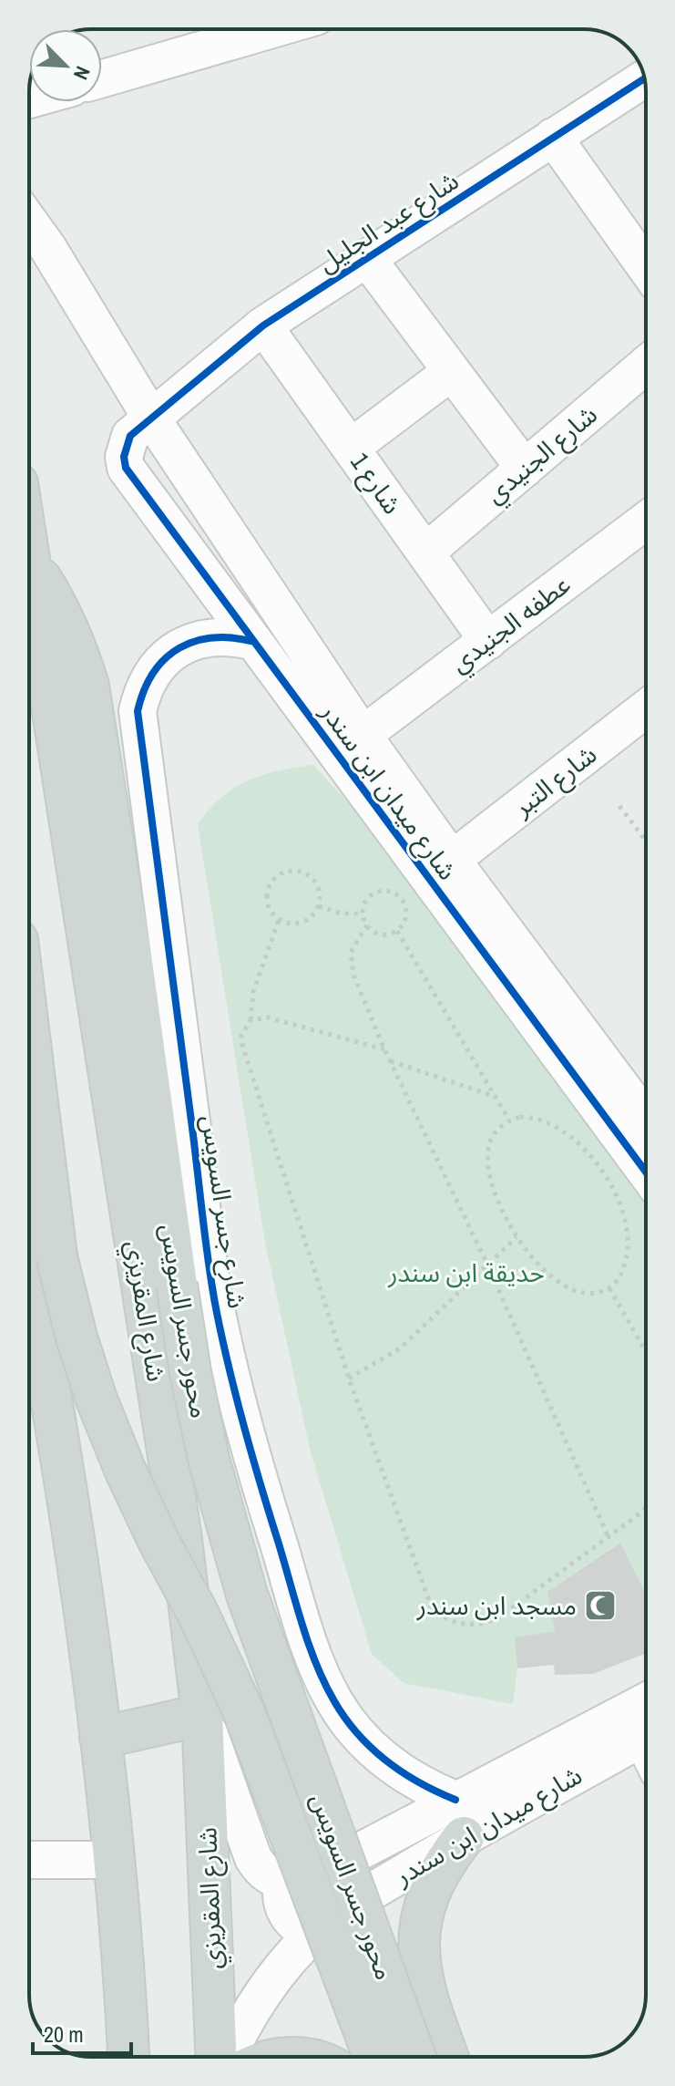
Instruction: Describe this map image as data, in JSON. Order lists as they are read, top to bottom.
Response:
{
  "streets": {
    "main road": ["شارع المقريزي", "محور جسر السويس"],
    "street": [
      "شارع عبد الجليل",
      "شارع الجنيدي",
      "شارع 1",
      "عطفه الجنيدي",
      "شارع التبر",
      "شارع ميدان ابن سندر",
      "شارع جسر السويس"
    ]
  },
  "crossings": [
    ["شارع عبد الجليل", "شارع 1"],
    ["شارع عبد الجليل", "شارع ميدان ابن سندر"],
    ["شارع الجنيدي", "شارع 1"],
    ["شارع 1", "عطفه الجنيدي"],
    ["عطفه الجنيدي", "شارع ميدان ابن سندر"],
    ["شارع التبر", "شارع ميدان ابن سندر"],
    ["شارع ميدان ابن سندر", "شارع جسر السويس"]
  ],
  "parks": ["حديقة ابن سندر"],
  "places": {
    "mosque": ["مسجد ابن سندر"]
  },
  "scale_bar": "20 m",
  "north": "bottom right"
}
